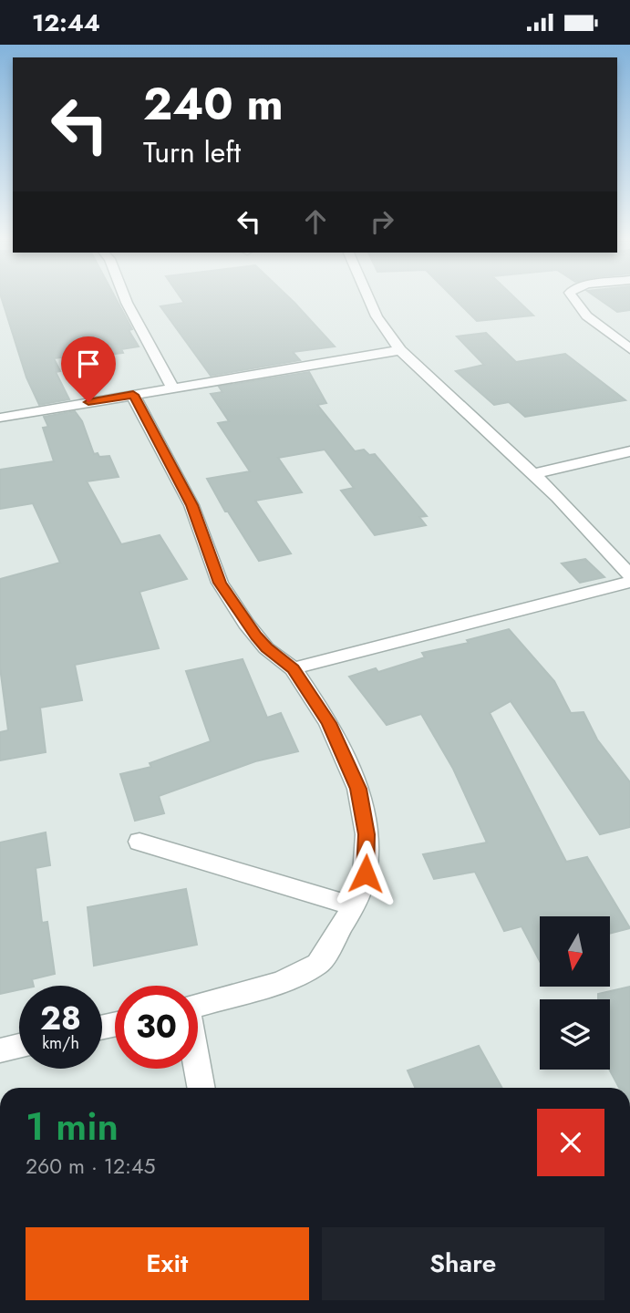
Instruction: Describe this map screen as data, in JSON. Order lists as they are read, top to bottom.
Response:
{
  "north": "bottom",
  "page": {
    "status": "12:44",
    "turn": ["240 m", "Turn left"],
    "speed": "28 km/h",
    "limit": "30",
    "heading": ["1 min", "260 m · 12:45"],
    "buttons": ["Exit", "Share"]
  }
}
